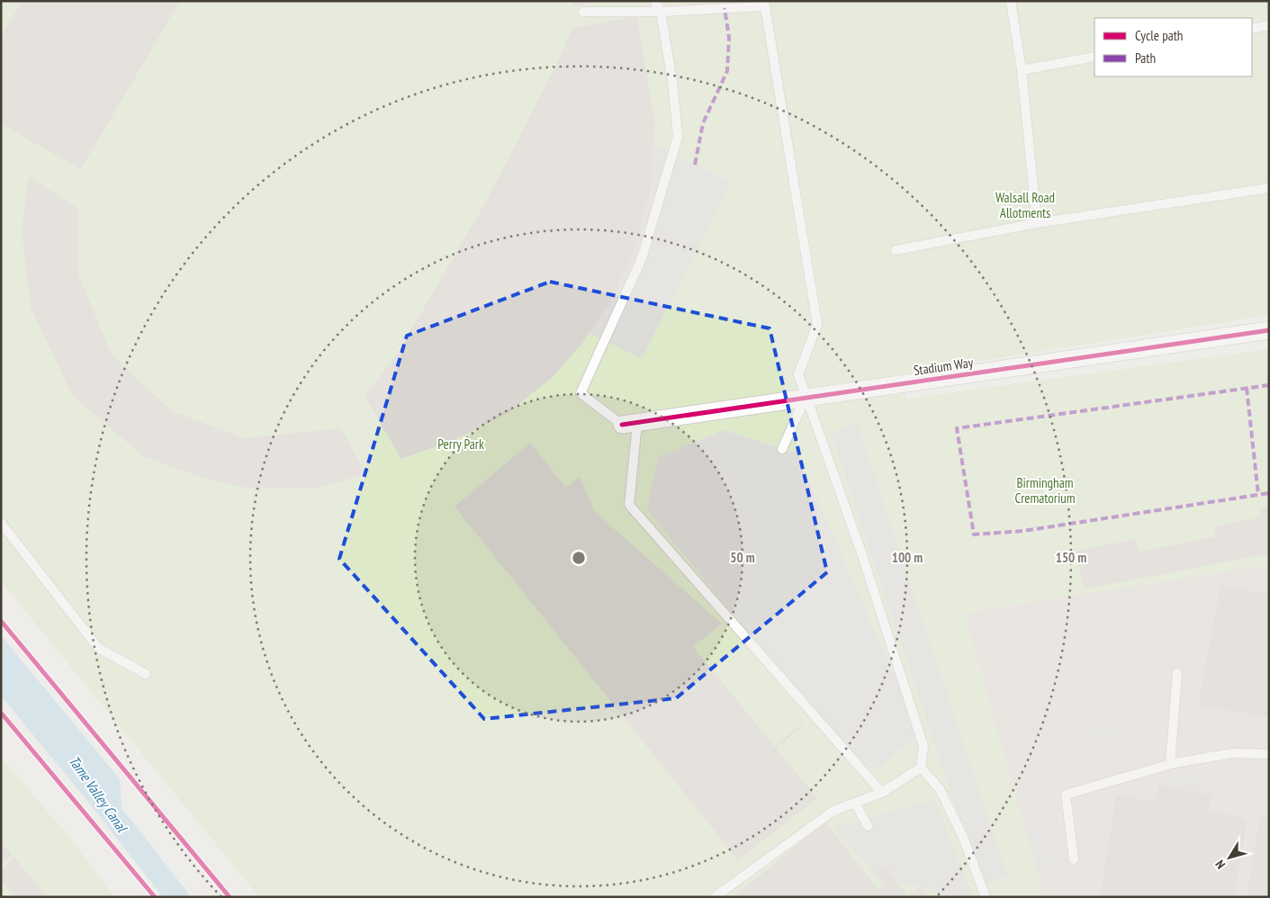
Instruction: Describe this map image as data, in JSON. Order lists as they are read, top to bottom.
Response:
{
  "streets": {
    "street": ["Stadium Way"]
  },
  "water": ["Tame Valley Canal"],
  "parks": ["Walsall Road Allotments", "Perry Park", "Birmingham Crematorium"],
  "legend": ["Cycle path", "Path"],
  "north": "bottom left",
  "rings": ["50 m", "100 m", "150 m"]
}
